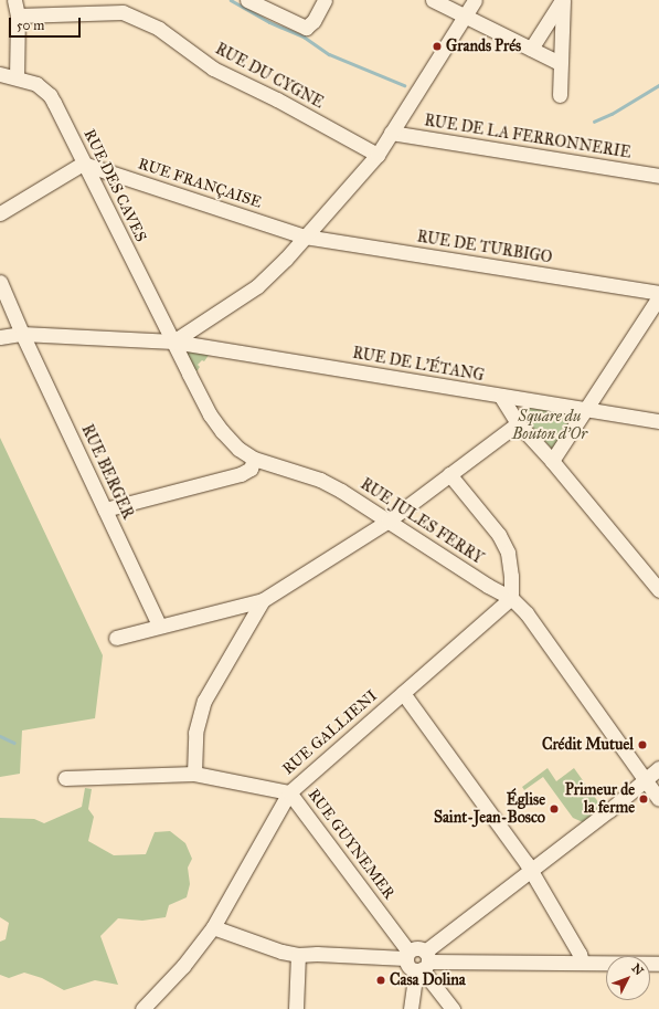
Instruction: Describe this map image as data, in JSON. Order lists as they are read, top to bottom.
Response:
{
  "streets": {
    "street": [
      "RUE DU CYGNE",
      "RUE DE LA FERRONNERIE",
      "RUE FRANÇAISE",
      "RUE DES CAVES",
      "RUE DE TURBIGO",
      "RUE DE L'ÉTANG",
      "RUE BERGER",
      "RUE JULES FERRY",
      "RUE GALLIENI",
      "RUE GUYNEMER"
    ]
  },
  "crossings": [
    ["RUE FRANÇAISE", "RUE DES CAVES"],
    ["RUE FRANÇAISE", "RUE DE TURBIGO"],
    ["RUE DES CAVES", "RUE DE L'ÉTANG"],
    ["RUE DES CAVES", "RUE JULES FERRY"],
    ["RUE DE L'ÉTANG", "RUE BERGER"],
    ["RUE DE L'ÉTANG", "RUE JULES FERRY"],
    ["RUE JULES FERRY", "RUE GALLIENI"],
    ["RUE GALLIENI", "RUE GUYNEMER"]
  ],
  "parks": ["Square du Bouton d’Or"],
  "places": [
    "Grands Prés",
    "Crédit Mutuel",
    "Primeur de la ferme",
    "Église Saint-Jean-Bosco",
    "Casa Dolina"
  ],
  "scale_bar": "50 m",
  "north": "top right"
}
